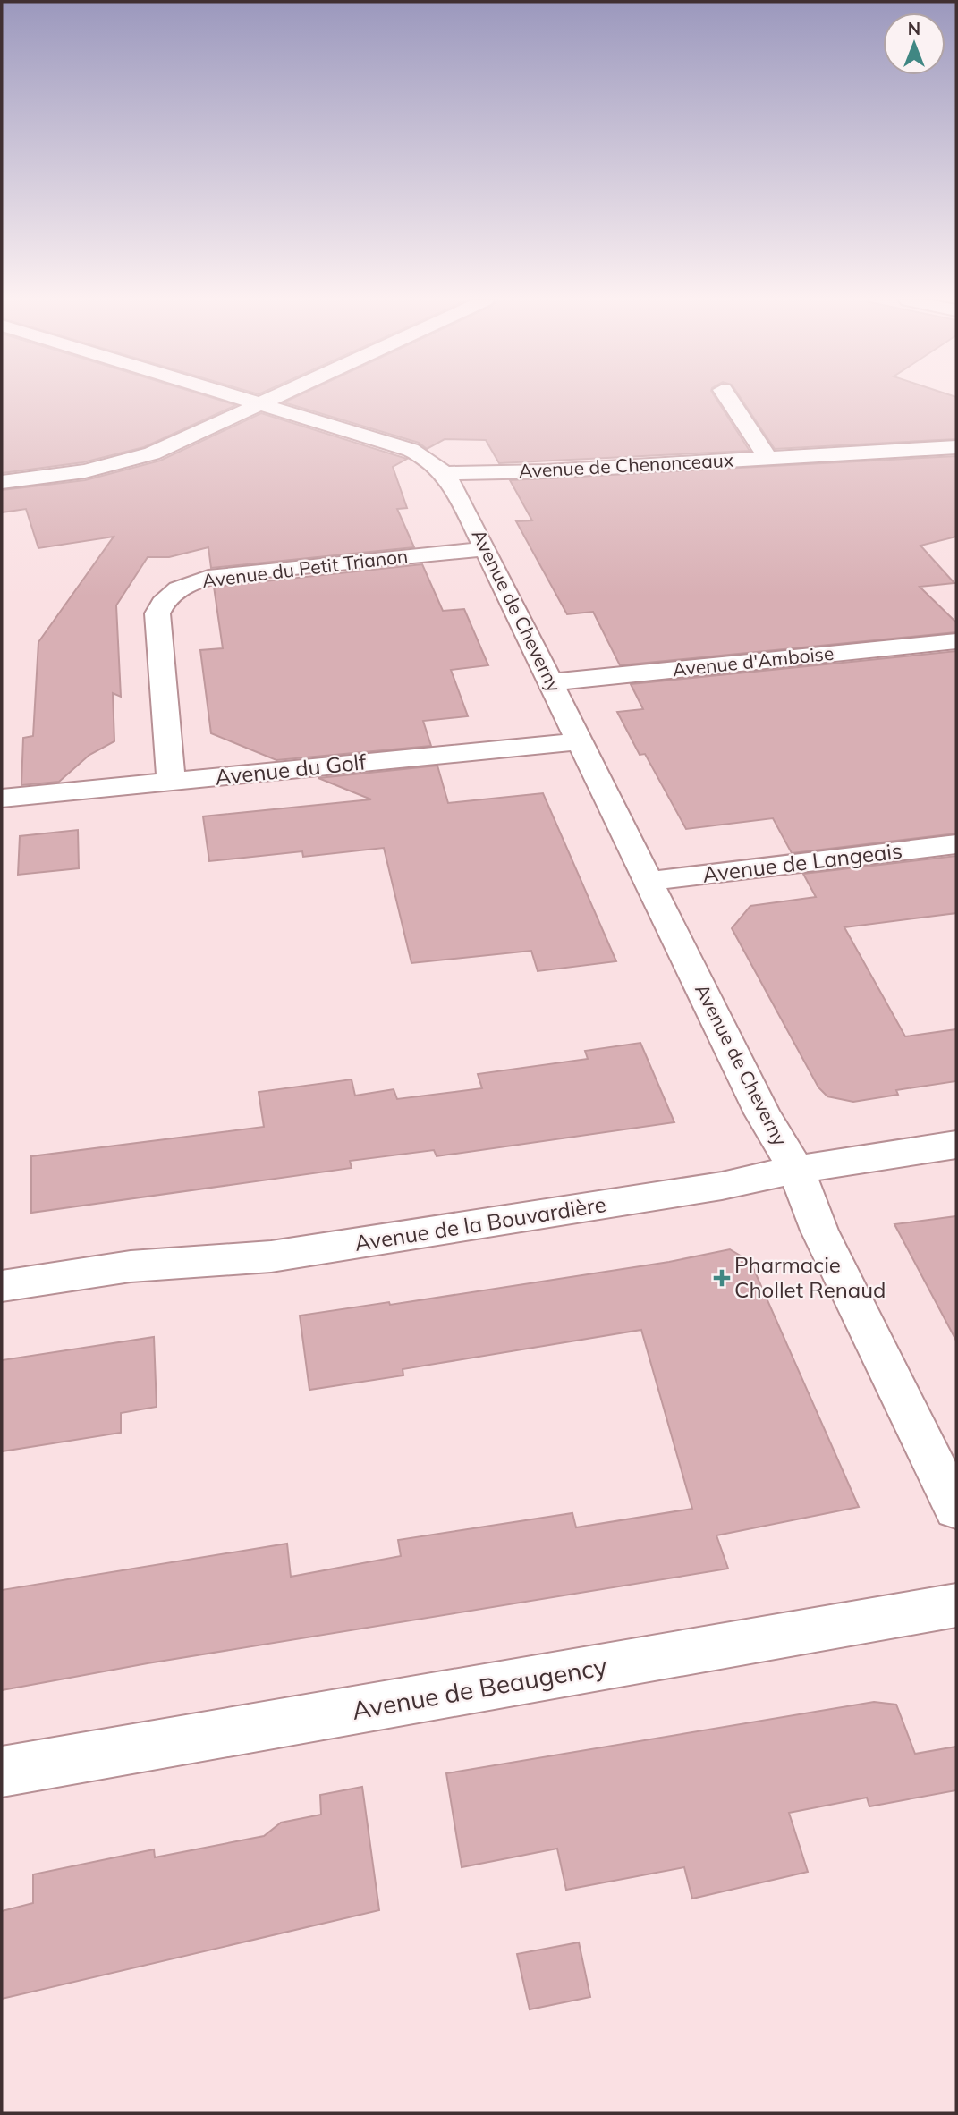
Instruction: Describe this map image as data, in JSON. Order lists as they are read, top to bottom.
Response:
{
  "streets": {
    "street": [
      "Avenue de Chenonceaux",
      "Avenue du Petit Trianon",
      "Avenue de Cheverny",
      "Avenue d'Amboise",
      "Avenue du Golf",
      "Avenue de Langeais",
      "Avenue de la Bouvardière",
      "Avenue de Beaugency"
    ]
  },
  "crossings": [
    ["Avenue de Chenonceaux", "Avenue de Cheverny"],
    ["Avenue du Petit Trianon", "Avenue de Cheverny"],
    ["Avenue du Petit Trianon", "Avenue du Golf"],
    ["Avenue de Cheverny", "Avenue d'Amboise"],
    ["Avenue de Cheverny", "Avenue du Golf"],
    ["Avenue de Cheverny", "Avenue de Langeais"],
    ["Avenue de Cheverny", "Avenue de la Bouvardière"]
  ],
  "places": {
    "health": ["Pharmacie Chollet Renaud"]
  },
  "north": "top"
}
